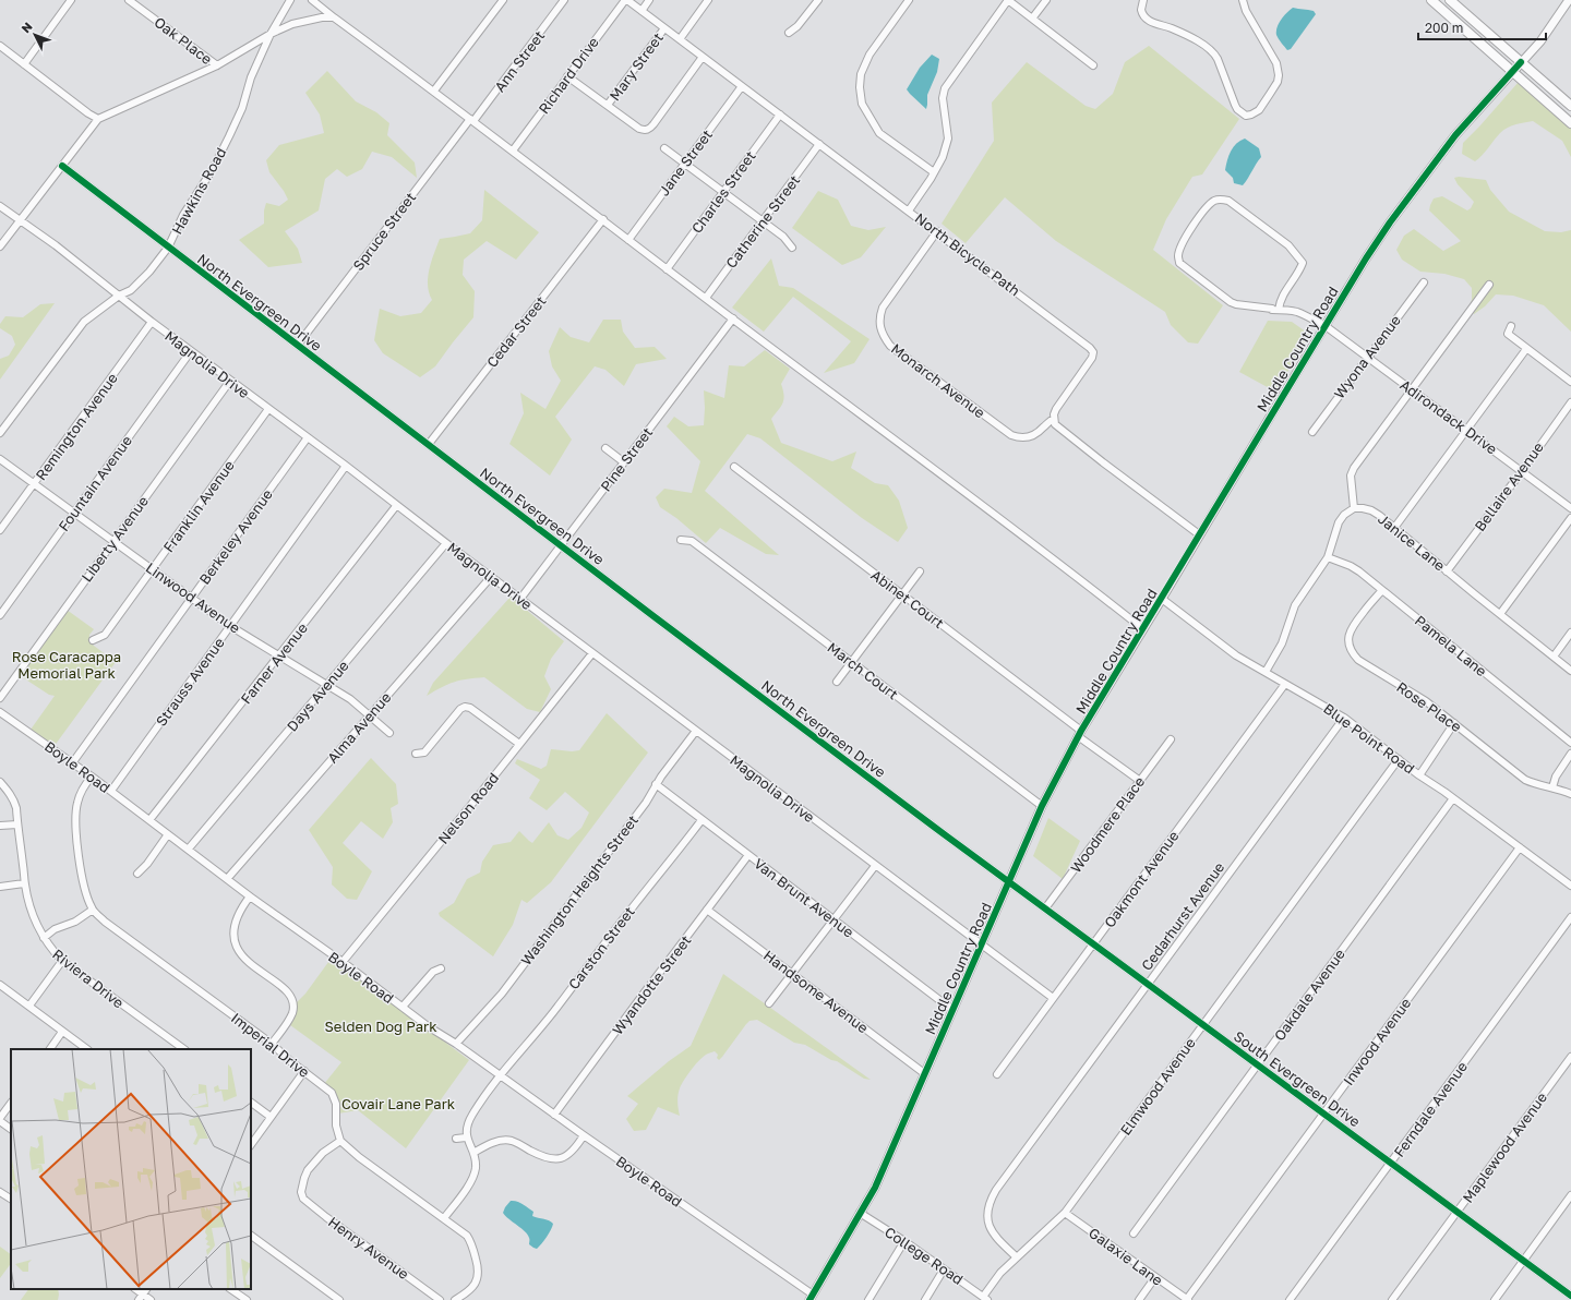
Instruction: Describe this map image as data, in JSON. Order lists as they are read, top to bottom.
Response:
{
  "streets": {
    "main road": ["Middle Country Road"],
    "street": [
      "Oak Place",
      "Ann Street",
      "Mary Street",
      "Richard Drive",
      "Jane Street",
      "Hawkins Road",
      "Charles Street",
      "Catherine Street",
      "Spruce Street",
      "North Bicycle Path",
      "North Evergreen Drive",
      "Cedar Street",
      "Wyona Avenue",
      "Magnolia Drive",
      "Monarch Avenue",
      "Adirondack Drive",
      "Remington Avenue",
      "Pine Street",
      "Fountain Avenue",
      "Bellaire Avenue",
      "Franklin Avenue",
      "Berkeley Avenue",
      "Liberty Avenue",
      "Janice Lane",
      "Linwood Avenue",
      "Abinet Court",
      "Pamela Lane",
      "Farner Avenue",
      "March Court",
      "Strauss Avenue",
      "Days Avenue",
      "Rose Place",
      "Alma Avenue",
      "Blue Point Road",
      "Boyle Road",
      "Nelson Road",
      "Woodmere Place",
      "Oakmont Avenue",
      "Washington Heights Street",
      "Van Brunt Avenue",
      "Cedarhurst Avenue",
      "Carston Street",
      "Riviera Drive",
      "Wyandotte Street",
      "Handsome Avenue",
      "Oakdale Avenue",
      "Inwood Avenue",
      "Imperial Drive",
      "South Evergreen Drive",
      "Elmwood Avenue",
      "Ferndale Avenue",
      "Maplewood Avenue",
      "Henry Avenue",
      "College Road",
      "Galaxie Lane"
    ]
  },
  "crossings": [
    ["Ann Street", "Spruce Street"],
    ["Mary Street", "North Bicycle Path"],
    ["Richard Drive", "North Bicycle Path"],
    ["Jane Street", "North Bicycle Path"],
    ["Hawkins Road", "North Evergreen Drive"],
    ["Hawkins Road", "Magnolia Drive"],
    ["Charles Street", "North Bicycle Path"],
    ["Catherine Street", "North Bicycle Path"],
    ["Spruce Street", "North Evergreen Drive"],
    ["North Bicycle Path", "Monarch Avenue"],
    ["North Evergreen Drive", "Cedar Street"],
    ["North Evergreen Drive", "Middle Country Road"],
    ["North Evergreen Drive", "Pine Street"],
    ["North Evergreen Drive", "South Evergreen Drive"],
    ["Middle Country Road", "Magnolia Drive"],
    ["Middle Country Road", "Adirondack Drive"],
    ["Middle Country Road", "Abinet Court"],
    ["Middle Country Road", "March Court"],
    ["Middle Country Road", "Blue Point Road"],
    ["Middle Country Road", "Boyle Road"],
    ["Middle Country Road", "Van Brunt Avenue"],
    ["Middle Country Road", "Handsome Avenue"],
    ["Middle Country Road", "South Evergreen Drive"],
    ["Middle Country Road", "College Road"],
    ["Wyona Avenue", "Adirondack Drive"],
    ["Magnolia Drive", "Remington Avenue"],
    ["Magnolia Drive", "Pine Street"],
    ["Magnolia Drive", "Fountain Avenue"],
    ["Magnolia Drive", "Franklin Avenue"],
    ["Magnolia Drive", "Berkeley Avenue"],
    ["Magnolia Drive", "Liberty Avenue"],
    ["Magnolia Drive", "Farner Avenue"],
    ["Magnolia Drive", "Strauss Avenue"],
    ["Magnolia Drive", "Days Avenue"],
    ["Magnolia Drive", "Alma Avenue"],
    ["Magnolia Drive", "Nelson Road"],
    ["Magnolia Drive", "Oakmont Avenue"],
    ["Magnolia Drive", "Washington Heights Street"],
    ["Adirondack Drive", "Bellaire Avenue"],
    ["Remington Avenue", "Linwood Avenue"],
    ["Fountain Avenue", "Linwood Avenue"],
    ["Bellaire Avenue", "Janice Lane"],
    ["Franklin Avenue", "Linwood Avenue"],
    ["Berkeley Avenue", "Linwood Avenue"],
    ["Berkeley Avenue", "Boyle Road"],
    ["Liberty Avenue", "Linwood Avenue"],
    ["Linwood Avenue", "Farner Avenue"],
    ["Linwood Avenue", "Strauss Avenue"],
    ["Linwood Avenue", "Days Avenue"],
    ["Linwood Avenue", "Alma Avenue"],
    ["Abinet Court", "Woodmere Place"],
    ["Pamela Lane", "Rose Place"],
    ["Farner Avenue", "Boyle Road"],
    ["Strauss Avenue", "Boyle Road"],
    ["Days Avenue", "Boyle Road"],
    ["Alma Avenue", "Boyle Road"],
    ["Blue Point Road", "Oakmont Avenue"],
    ["Blue Point Road", "Cedarhurst Avenue"],
    ["Blue Point Road", "Oakdale Avenue"],
    ["Blue Point Road", "Inwood Avenue"],
    ["Blue Point Road", "Elmwood Avenue"],
    ["Boyle Road", "Nelson Road"],
    ["Boyle Road", "Washington Heights Street"],
    ["Boyle Road", "Carston Street"],
    ["Boyle Road", "Wyandotte Street"],
    ["Boyle Road", "Imperial Drive"],
    ["Woodmere Place", "South Evergreen Drive"],
    ["Oakmont Avenue", "South Evergreen Drive"],
    ["Washington Heights Street", "Van Brunt Avenue"],
    ["Van Brunt Avenue", "Carston Street"],
    ["Van Brunt Avenue", "Wyandotte Street"],
    ["Cedarhurst Avenue", "South Evergreen Drive"],
    ["Cedarhurst Avenue", "Elmwood Avenue"],
    ["Wyandotte Street", "Handsome Avenue"],
    ["Oakdale Avenue", "South Evergreen Drive"],
    ["Inwood Avenue", "South Evergreen Drive"],
    ["Inwood Avenue", "Galaxie Lane"],
    ["South Evergreen Drive", "Elmwood Avenue"],
    ["South Evergreen Drive", "Ferndale Avenue"],
    ["South Evergreen Drive", "Maplewood Avenue"],
    ["Elmwood Avenue", "College Road"],
    ["Elmwood Avenue", "Galaxie Lane"]
  ],
  "parks": ["Rose Caracappa Memorial Park", "Selden Dog Park", "Covair Lane Park"],
  "scale_bar": "200 m",
  "north": "top left"
}
